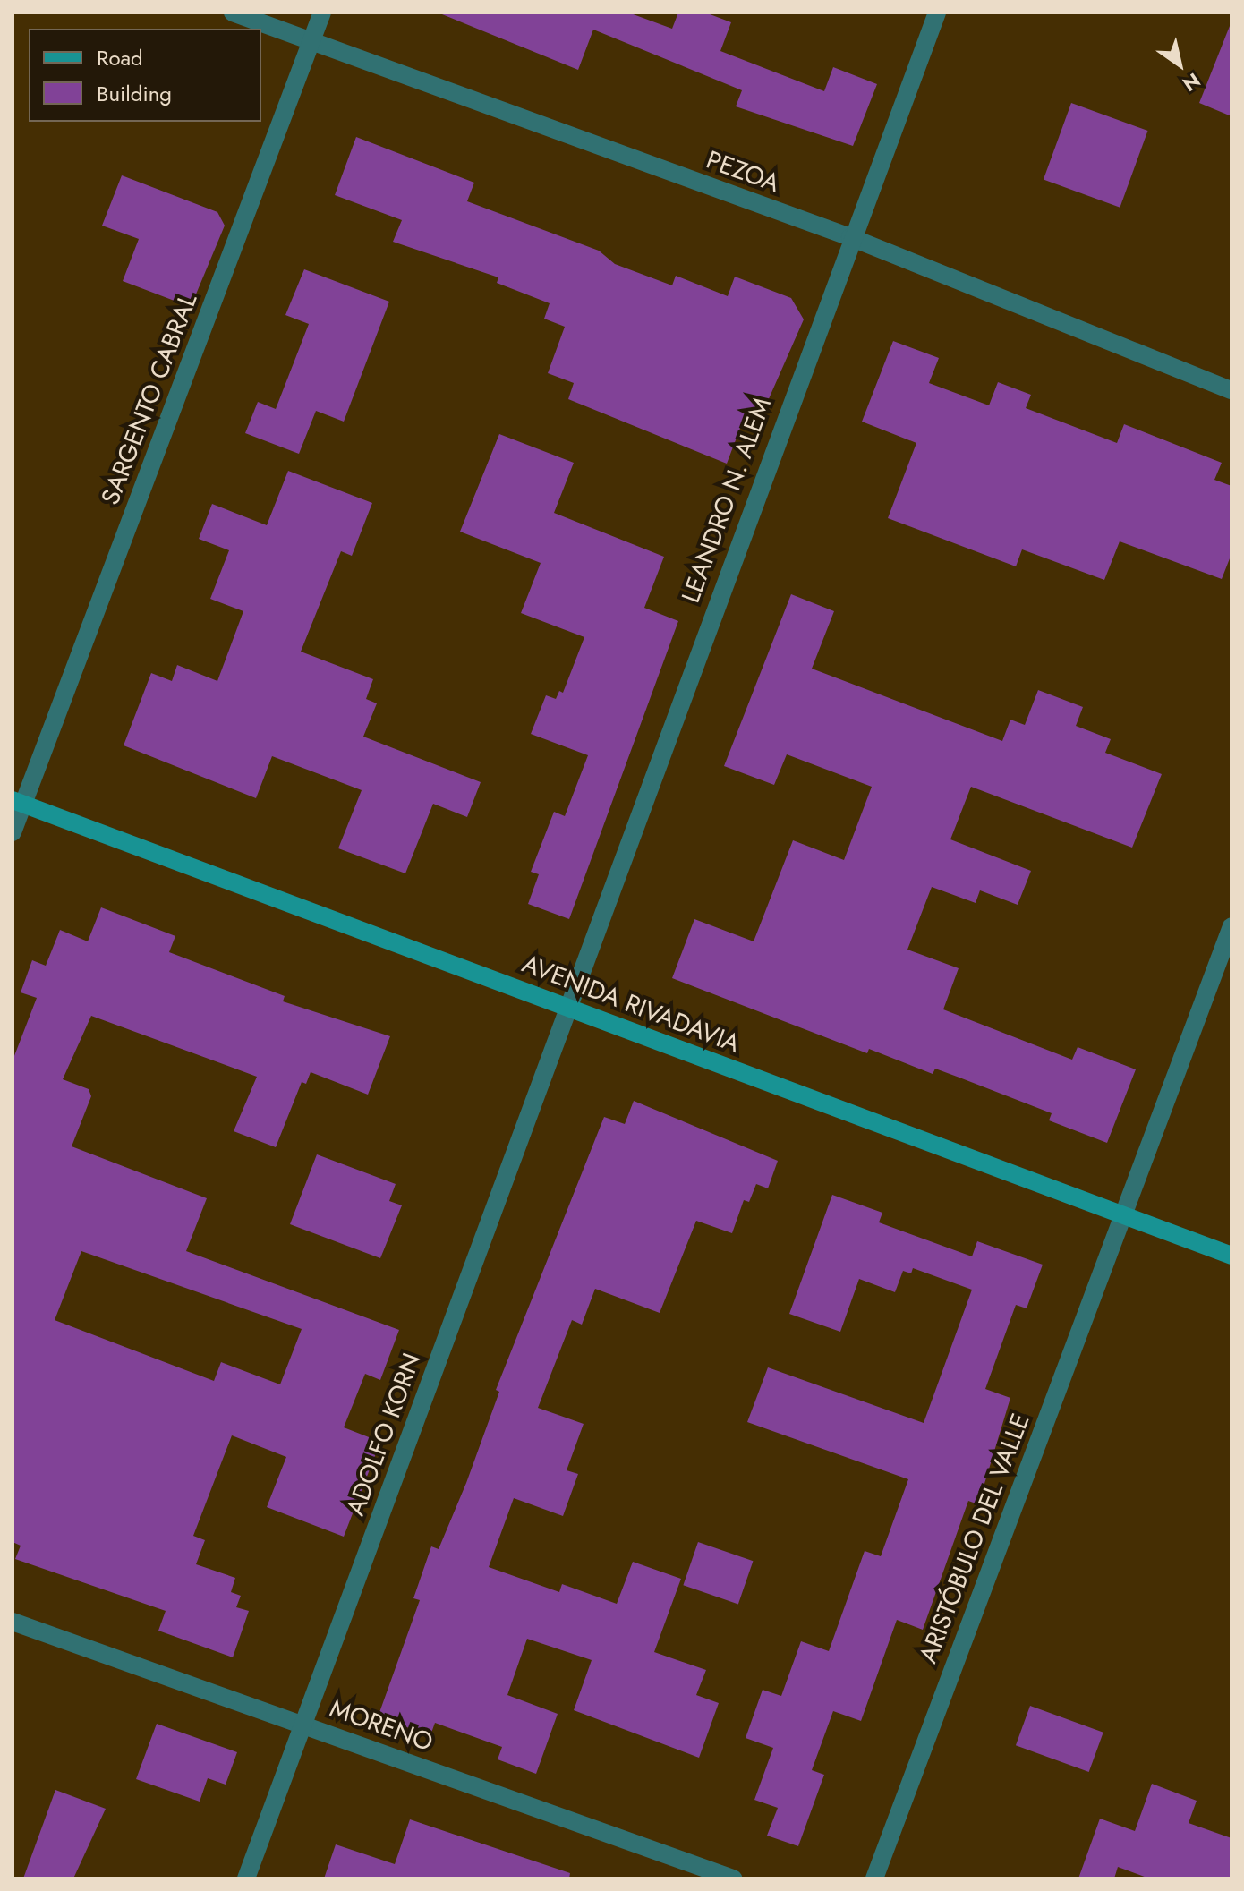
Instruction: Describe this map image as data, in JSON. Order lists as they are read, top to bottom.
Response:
{
  "streets": {
    "main road": ["AVENIDA RIVADAVIA"],
    "street": [
      "PEZOA",
      "SARGENTO CABRAL",
      "LEANDRO N. ALEM",
      "ADOLFO KORN",
      "ARISTÓBULO DEL VALLE",
      "MORENO"
    ]
  },
  "crossings": [
    ["PEZOA", "SARGENTO CABRAL"],
    ["PEZOA", "LEANDRO N. ALEM"],
    ["SARGENTO CABRAL", "AVENIDA RIVADAVIA"],
    ["LEANDRO N. ALEM", "AVENIDA RIVADAVIA"],
    ["LEANDRO N. ALEM", "ADOLFO KORN"],
    ["AVENIDA RIVADAVIA", "ADOLFO KORN"],
    ["AVENIDA RIVADAVIA", "ARISTÓBULO DEL VALLE"],
    ["ADOLFO KORN", "MORENO"]
  ],
  "legend": ["Road", "Building"],
  "north": "bottom right"
}
